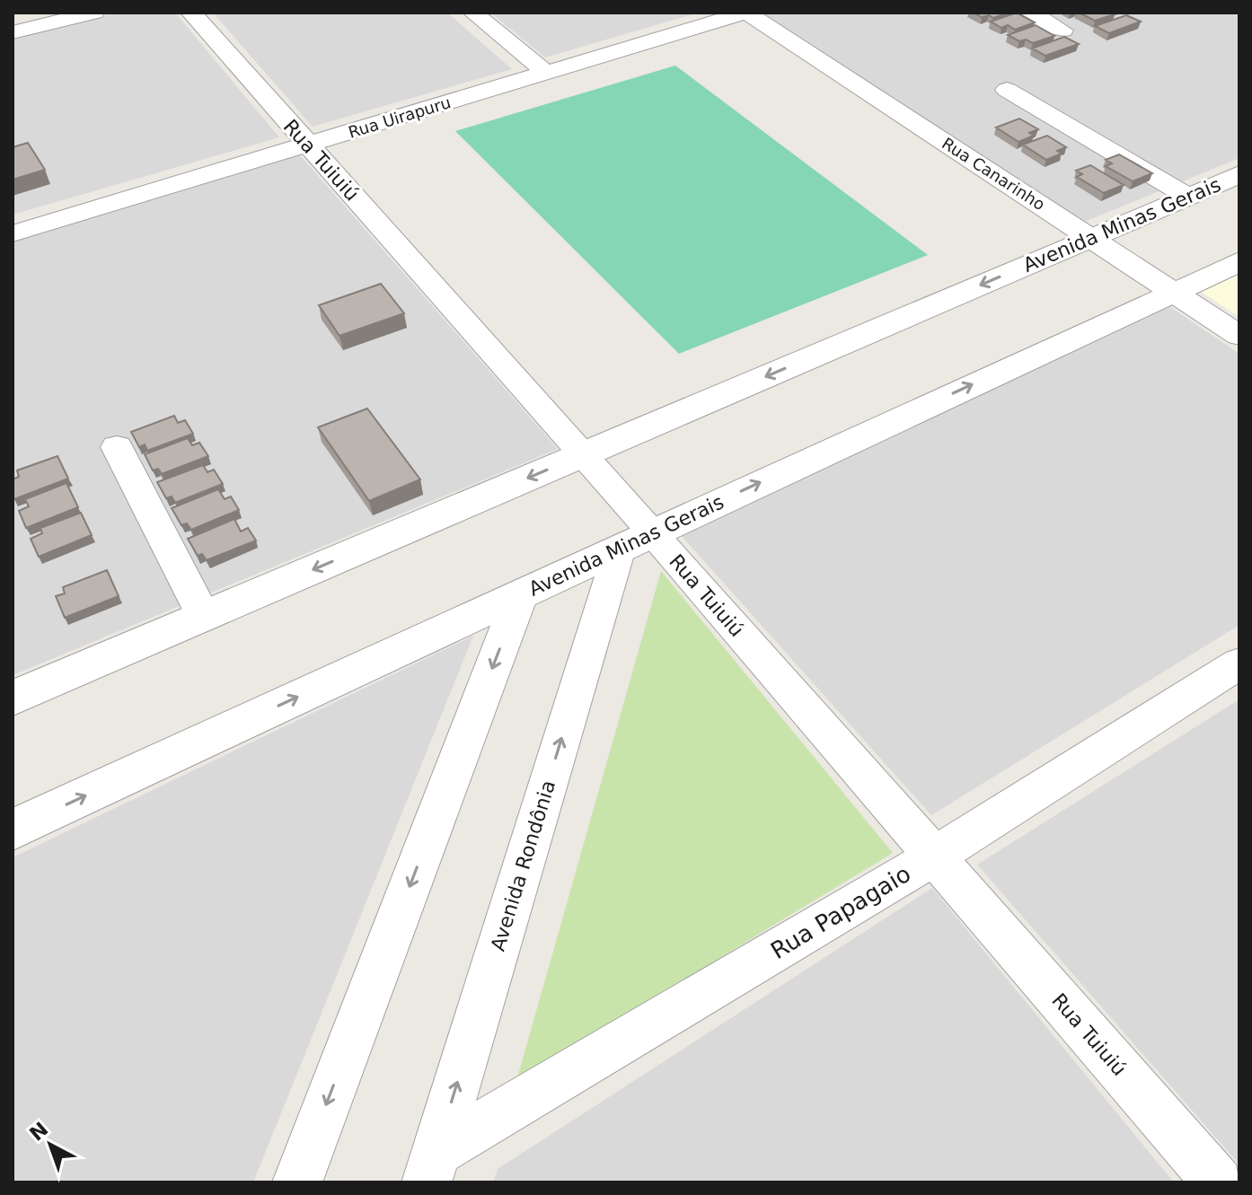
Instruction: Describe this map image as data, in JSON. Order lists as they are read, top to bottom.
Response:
{
  "streets": {
    "street": [
      "Rua Uirapuru",
      "Rua Tuiuiú",
      "Rua Canarinho",
      "Avenida Minas Gerais",
      "Avenida Rondônia",
      "Rua Papagaio"
    ]
  },
  "crossings": [
    ["Rua Uirapuru", "Rua Tuiuiú"],
    ["Rua Uirapuru", "Rua Canarinho"],
    ["Rua Tuiuiú", "Avenida Minas Gerais"],
    ["Rua Tuiuiú", "Avenida Rondônia"],
    ["Rua Tuiuiú", "Rua Papagaio"],
    ["Rua Canarinho", "Avenida Minas Gerais"],
    ["Avenida Minas Gerais", "Avenida Rondônia"],
    ["Avenida Rondônia", "Rua Papagaio"]
  ],
  "north": "top left"
}
